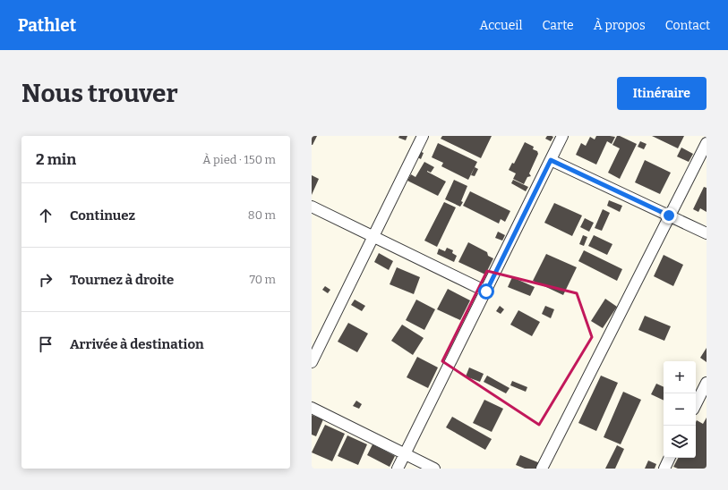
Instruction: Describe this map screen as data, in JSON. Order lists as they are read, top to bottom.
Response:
{
  "page": {
    "header": "Pathlet",
    "nav": [
      "Accueil",
      "Carte",
      "À propos",
      "Contact"
    ],
    "buttons": "Itinéraire",
    "title": "Nous trouver",
    "heading": ["2 min", "À pied · 150 m"],
    "list": [
      ["Continuez", "80 m"],
      ["Tournez à droite", "70 m"],
      "Arrivée à destination"
    ],
    "map_buttons": ["+", "−"]
  }
}
